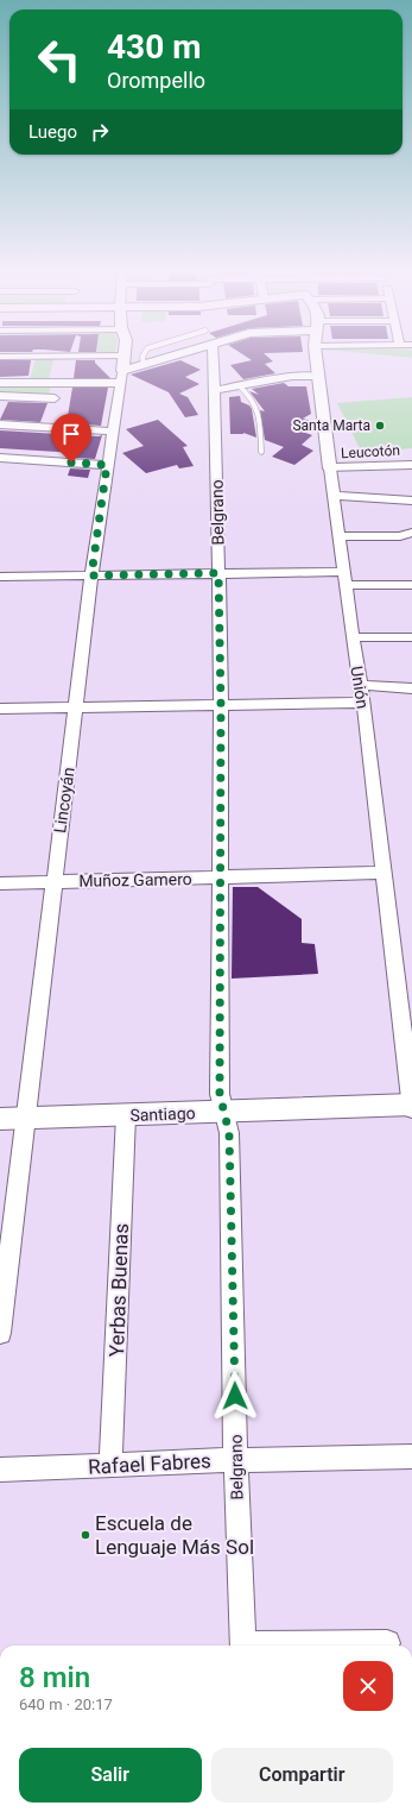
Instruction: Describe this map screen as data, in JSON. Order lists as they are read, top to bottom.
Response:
{
  "streets": {
    "street": [
      "Leucotón",
      "Belgrano",
      "Unión",
      "Lincoyán",
      "Muñoz Gamero",
      "Santiago",
      "Yerbas Buenas",
      "Rafael Fabres"
    ]
  },
  "crossings": [
    ["Leucotón", "Unión"],
    ["Belgrano", "Muñoz Gamero"],
    ["Belgrano", "Santiago"],
    ["Belgrano", "Rafael Fabres"],
    ["Unión", "Muñoz Gamero"],
    ["Unión", "Santiago"],
    ["Lincoyán", "Muñoz Gamero"],
    ["Lincoyán", "Santiago"],
    ["Santiago", "Yerbas Buenas"],
    ["Yerbas Buenas", "Rafael Fabres"]
  ],
  "places": ["Santa Marta", "Escuela de Lenguaje Más Sol"],
  "page": {
    "turn": ["430 m", "Orompello"],
    "then": "Luego",
    "heading": ["8 min", "640 m · 20:17"],
    "buttons": ["Salir", "Compartir"]
  }
}
